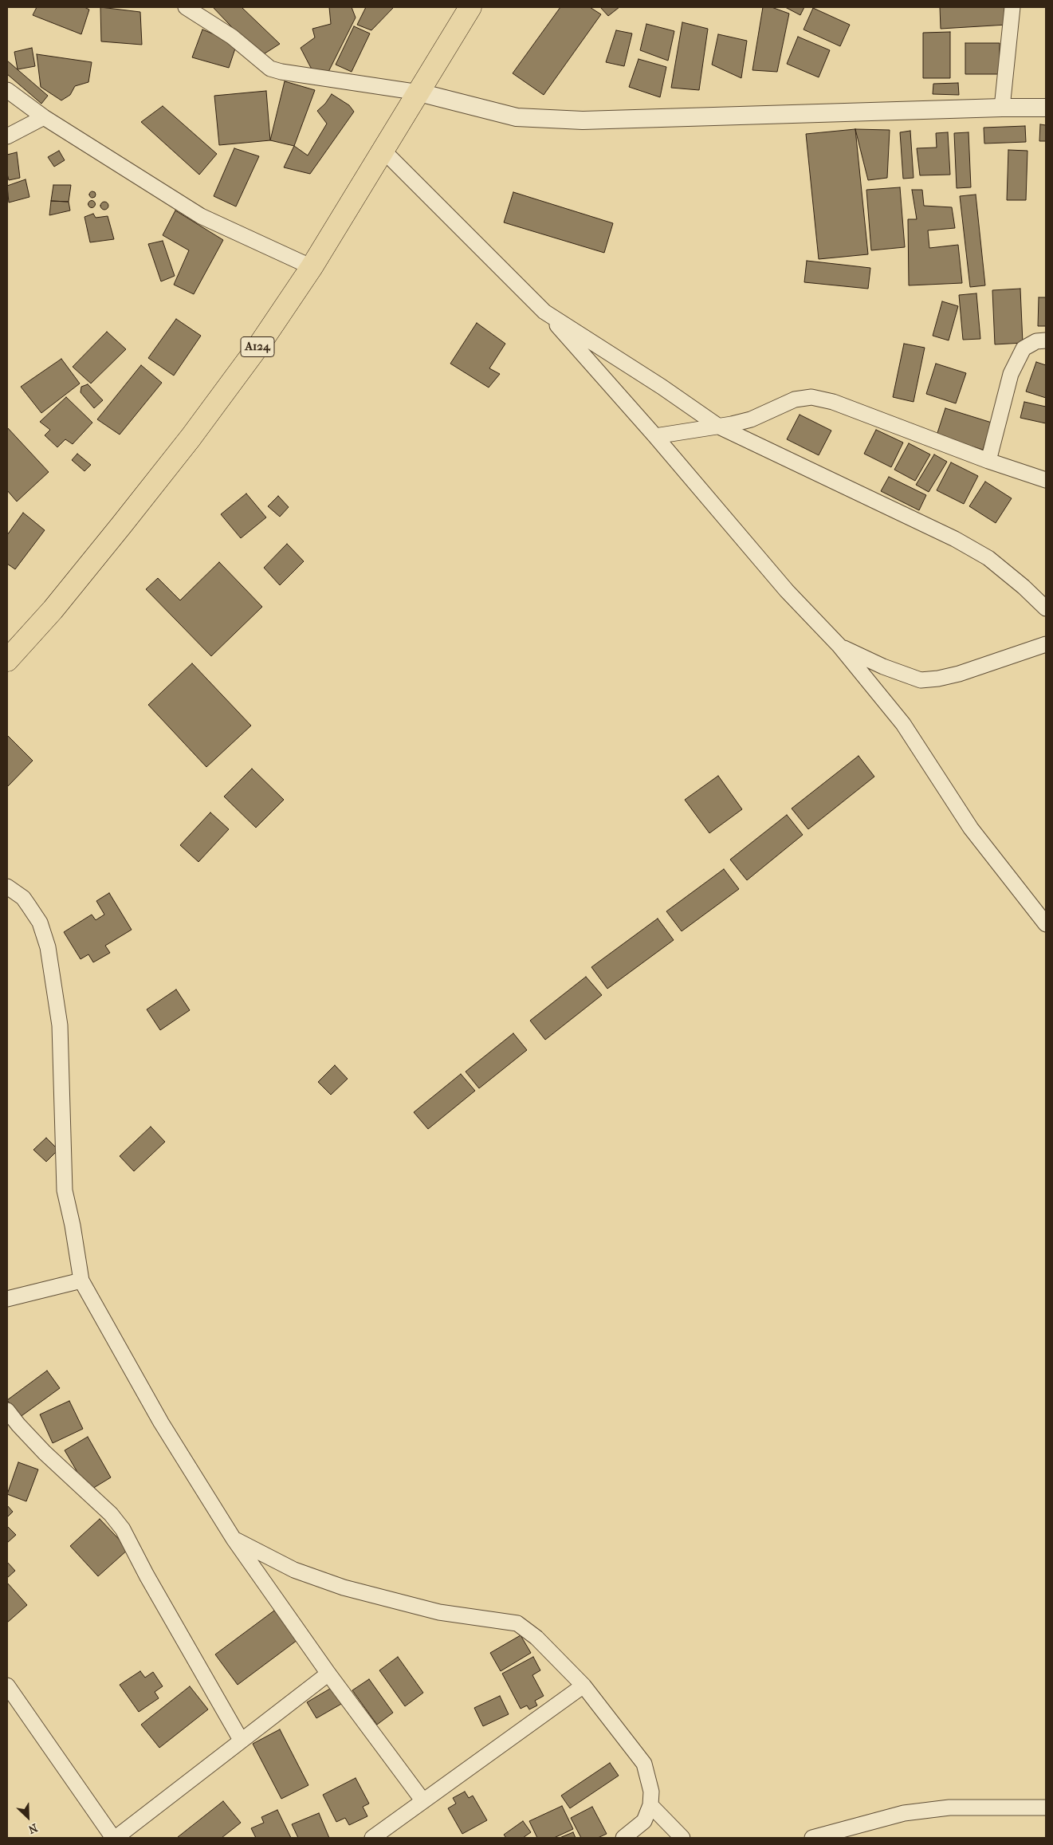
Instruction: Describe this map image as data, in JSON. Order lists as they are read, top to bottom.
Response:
{
  "streets": {
    "highway": ["A124"]
  },
  "north": "bottom right"
}
